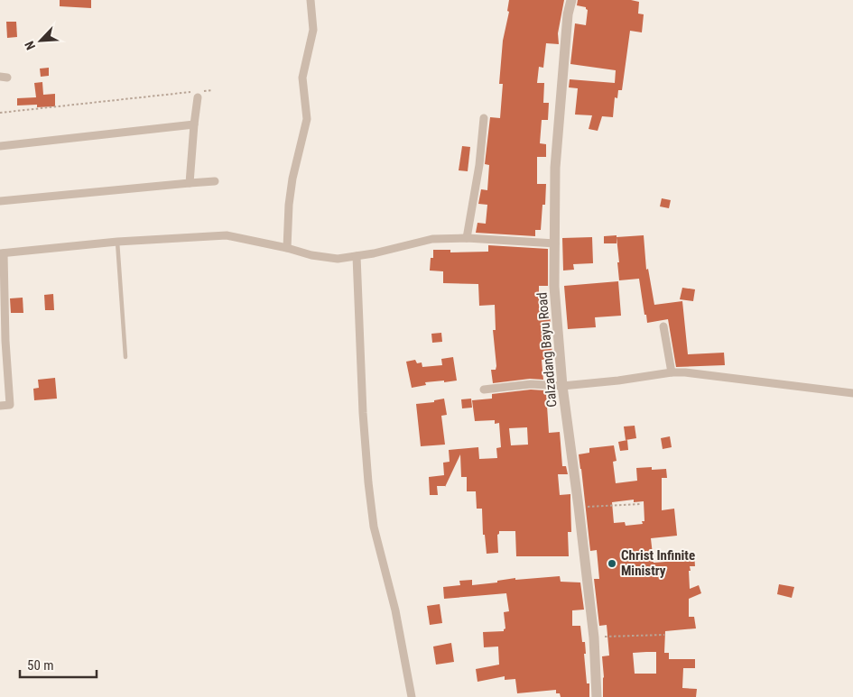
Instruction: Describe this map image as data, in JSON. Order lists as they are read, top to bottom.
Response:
{
  "streets": {
    "street": ["Calzadang Bayu Road"]
  },
  "places": ["Christ Infinite Ministry"],
  "scale_bar": "50 m",
  "north": "bottom left"
}
